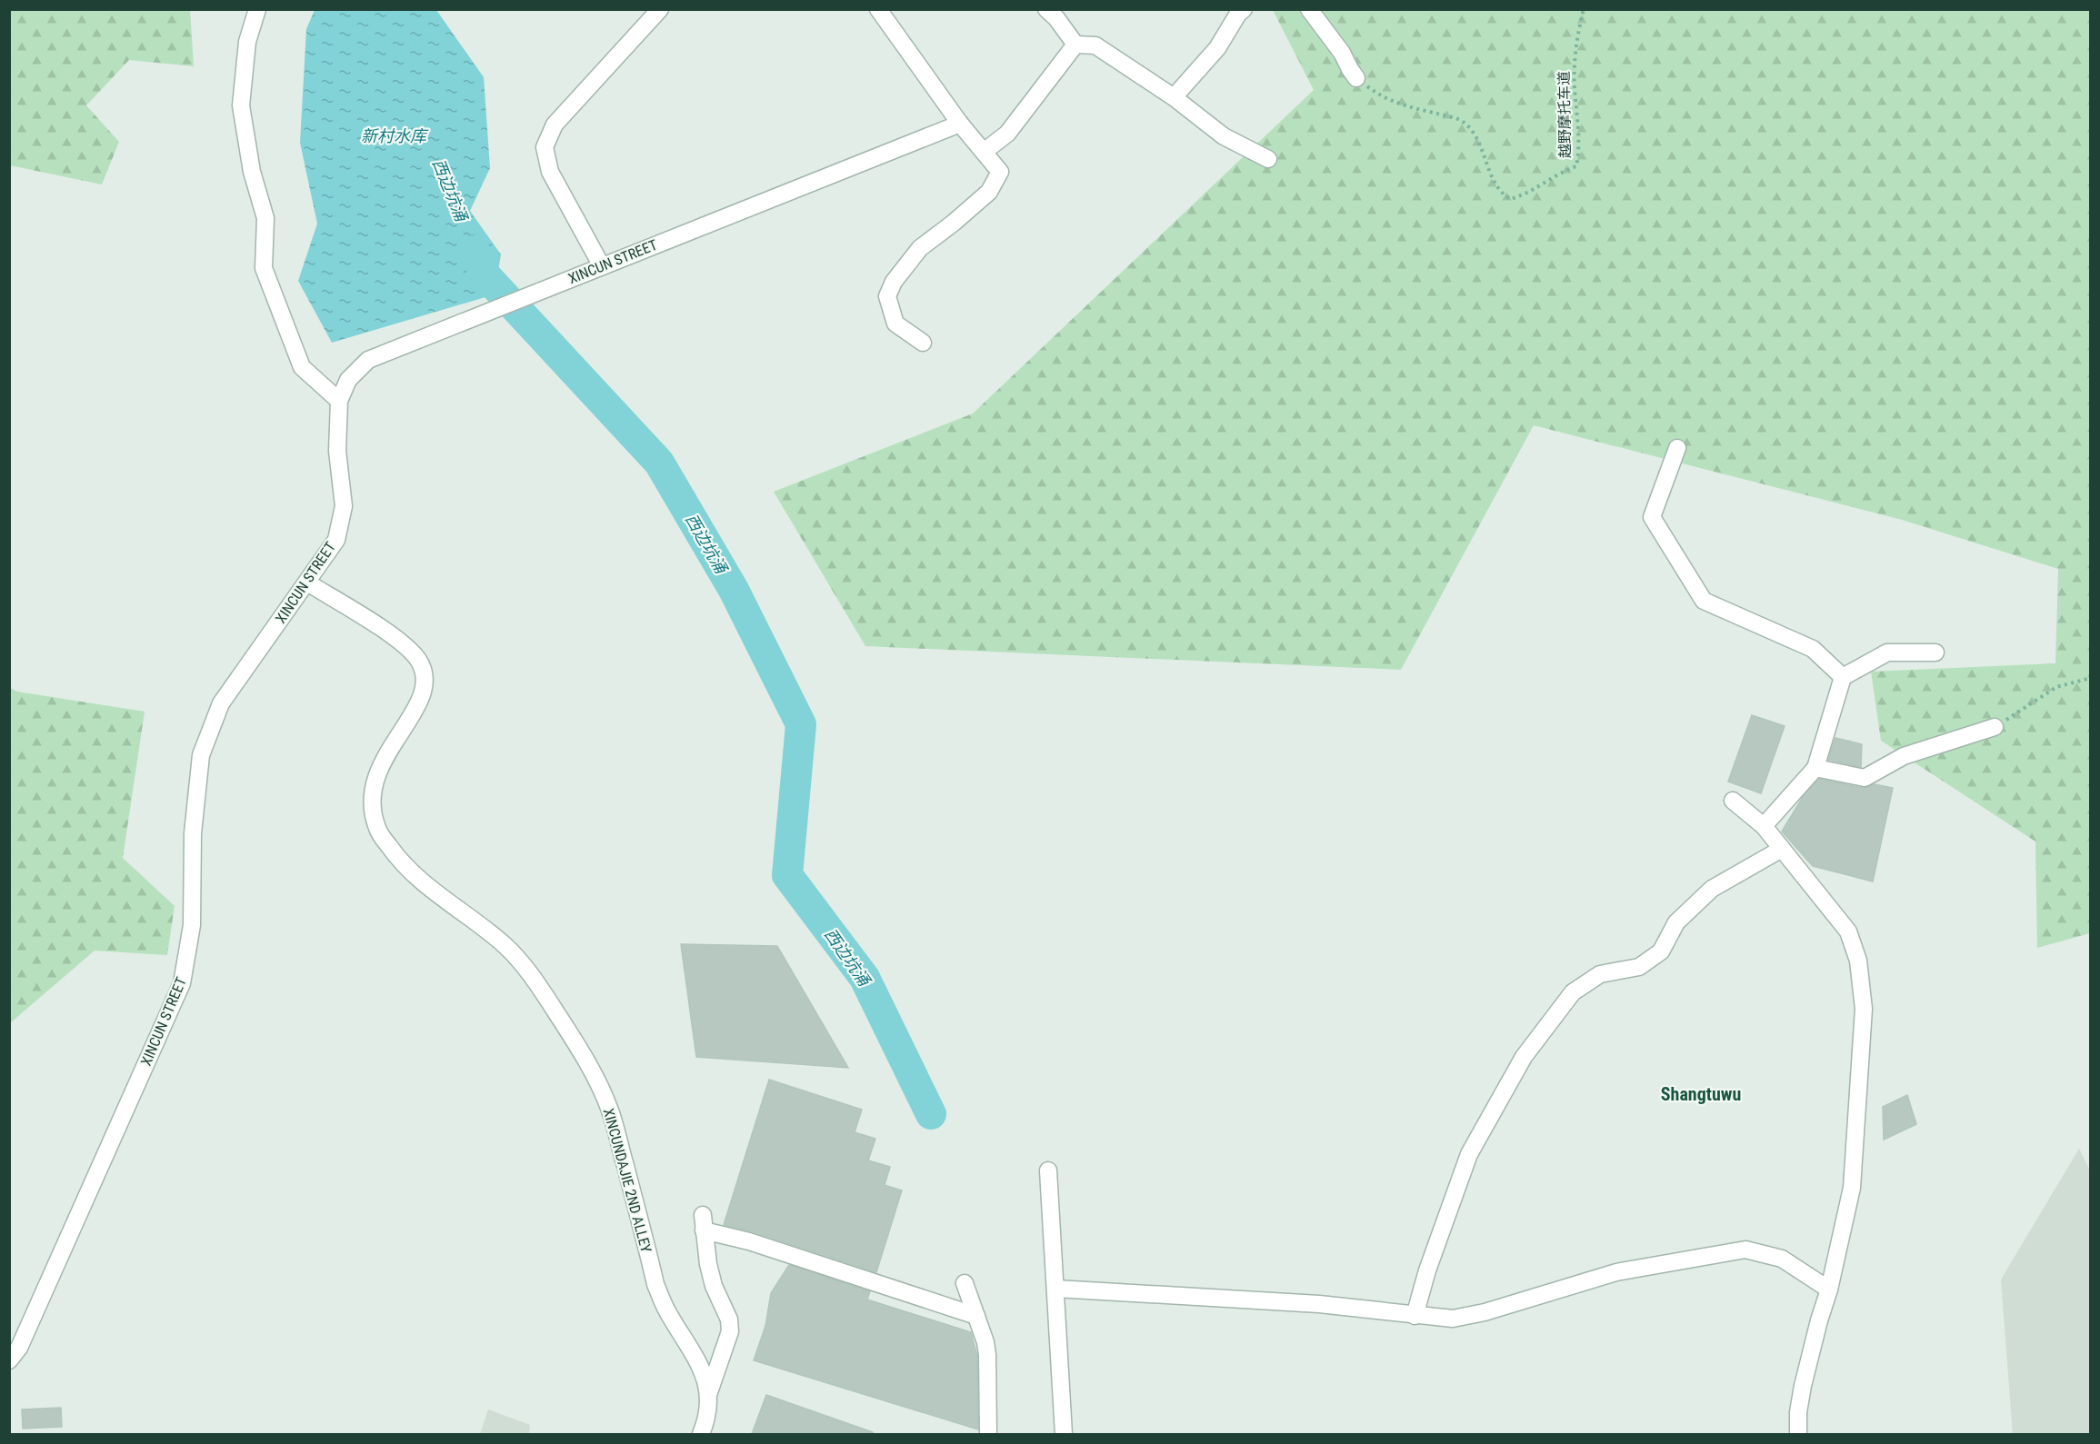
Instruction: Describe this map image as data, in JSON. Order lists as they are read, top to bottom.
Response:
{
  "streets": {
    "street": ["XINCUN STREET", "XINCUNDAJIE 2ND ALLEY"],
    "path": ["越野摩托车道"]
  },
  "crossings": [
    ["XINCUN STREET", "XINCUNDAJIE 2ND ALLEY"]
  ],
  "districts": ["Shangtuwu"],
  "water": ["新村水库", "西边坑涌"]
}
